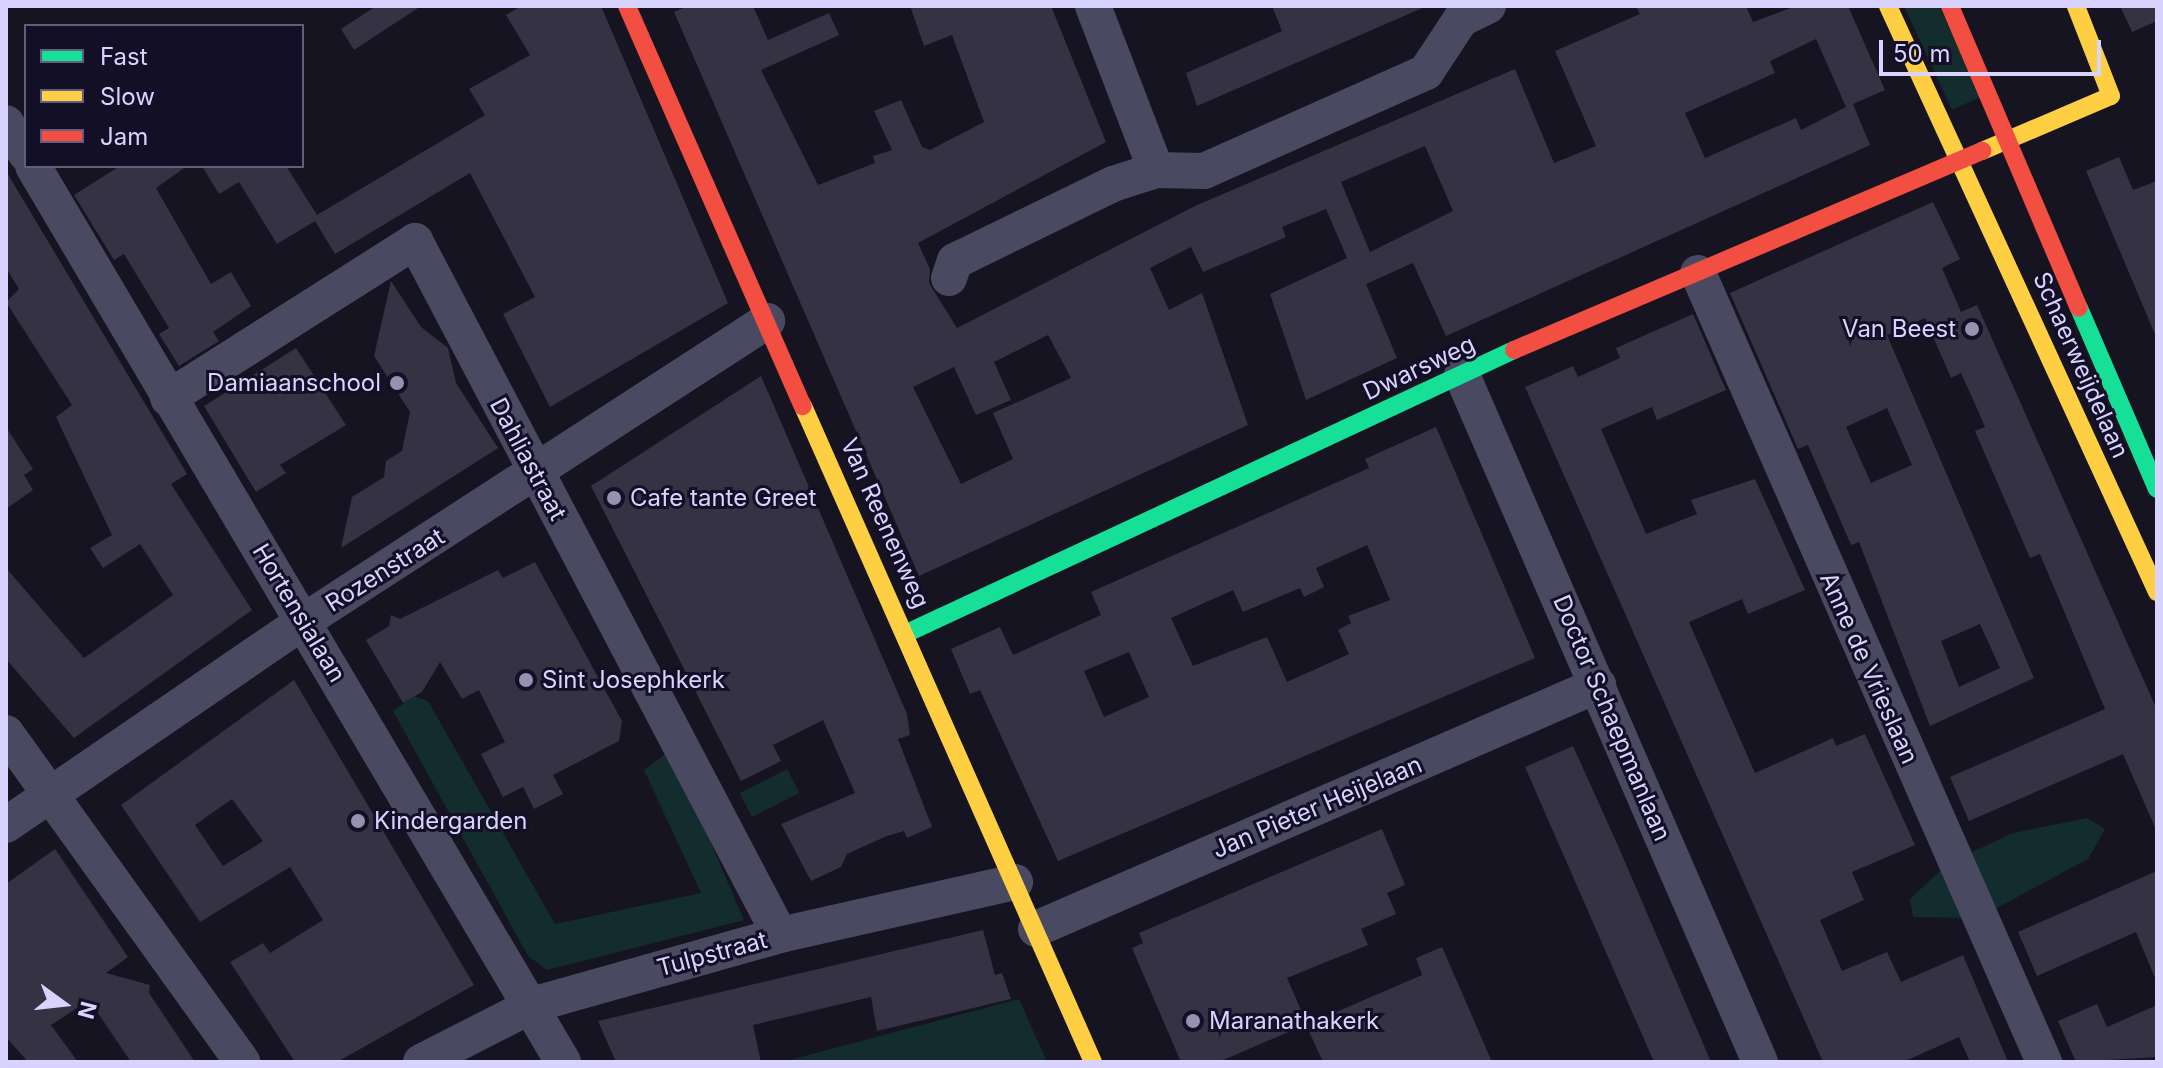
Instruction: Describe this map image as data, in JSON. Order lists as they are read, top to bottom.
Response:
{
  "streets": {
    "street": [
      "Schaerweijdelaan",
      "Dwarsweg",
      "Dahliastraat",
      "Van Reenenweg",
      "Rozenstraat",
      "Hortensialaan",
      "Anne de Vrieslaan",
      "Doctor Schaepmanlaan",
      "Jan Pieter Heijelaan",
      "Tulpstraat"
    ]
  },
  "crossings": [
    ["Schaerweijdelaan", "Dwarsweg"],
    ["Dwarsweg", "Van Reenenweg"],
    ["Dwarsweg", "Anne de Vrieslaan"],
    ["Dwarsweg", "Doctor Schaepmanlaan"],
    ["Dahliastraat", "Rozenstraat"],
    ["Dahliastraat", "Hortensialaan"],
    ["Dahliastraat", "Tulpstraat"],
    ["Van Reenenweg", "Rozenstraat"],
    ["Van Reenenweg", "Jan Pieter Heijelaan"],
    ["Van Reenenweg", "Tulpstraat"],
    ["Rozenstraat", "Hortensialaan"],
    ["Hortensialaan", "Tulpstraat"],
    ["Doctor Schaepmanlaan", "Jan Pieter Heijelaan"]
  ],
  "places": [
    "Van Beest",
    "Damiaanschool",
    "Cafe tante Greet",
    "Sint Josephkerk",
    "Kindergarden",
    "Maranathakerk"
  ],
  "legend": ["Fast", "Slow", "Jam"],
  "scale_bar": "50 m",
  "north": "right"
}
